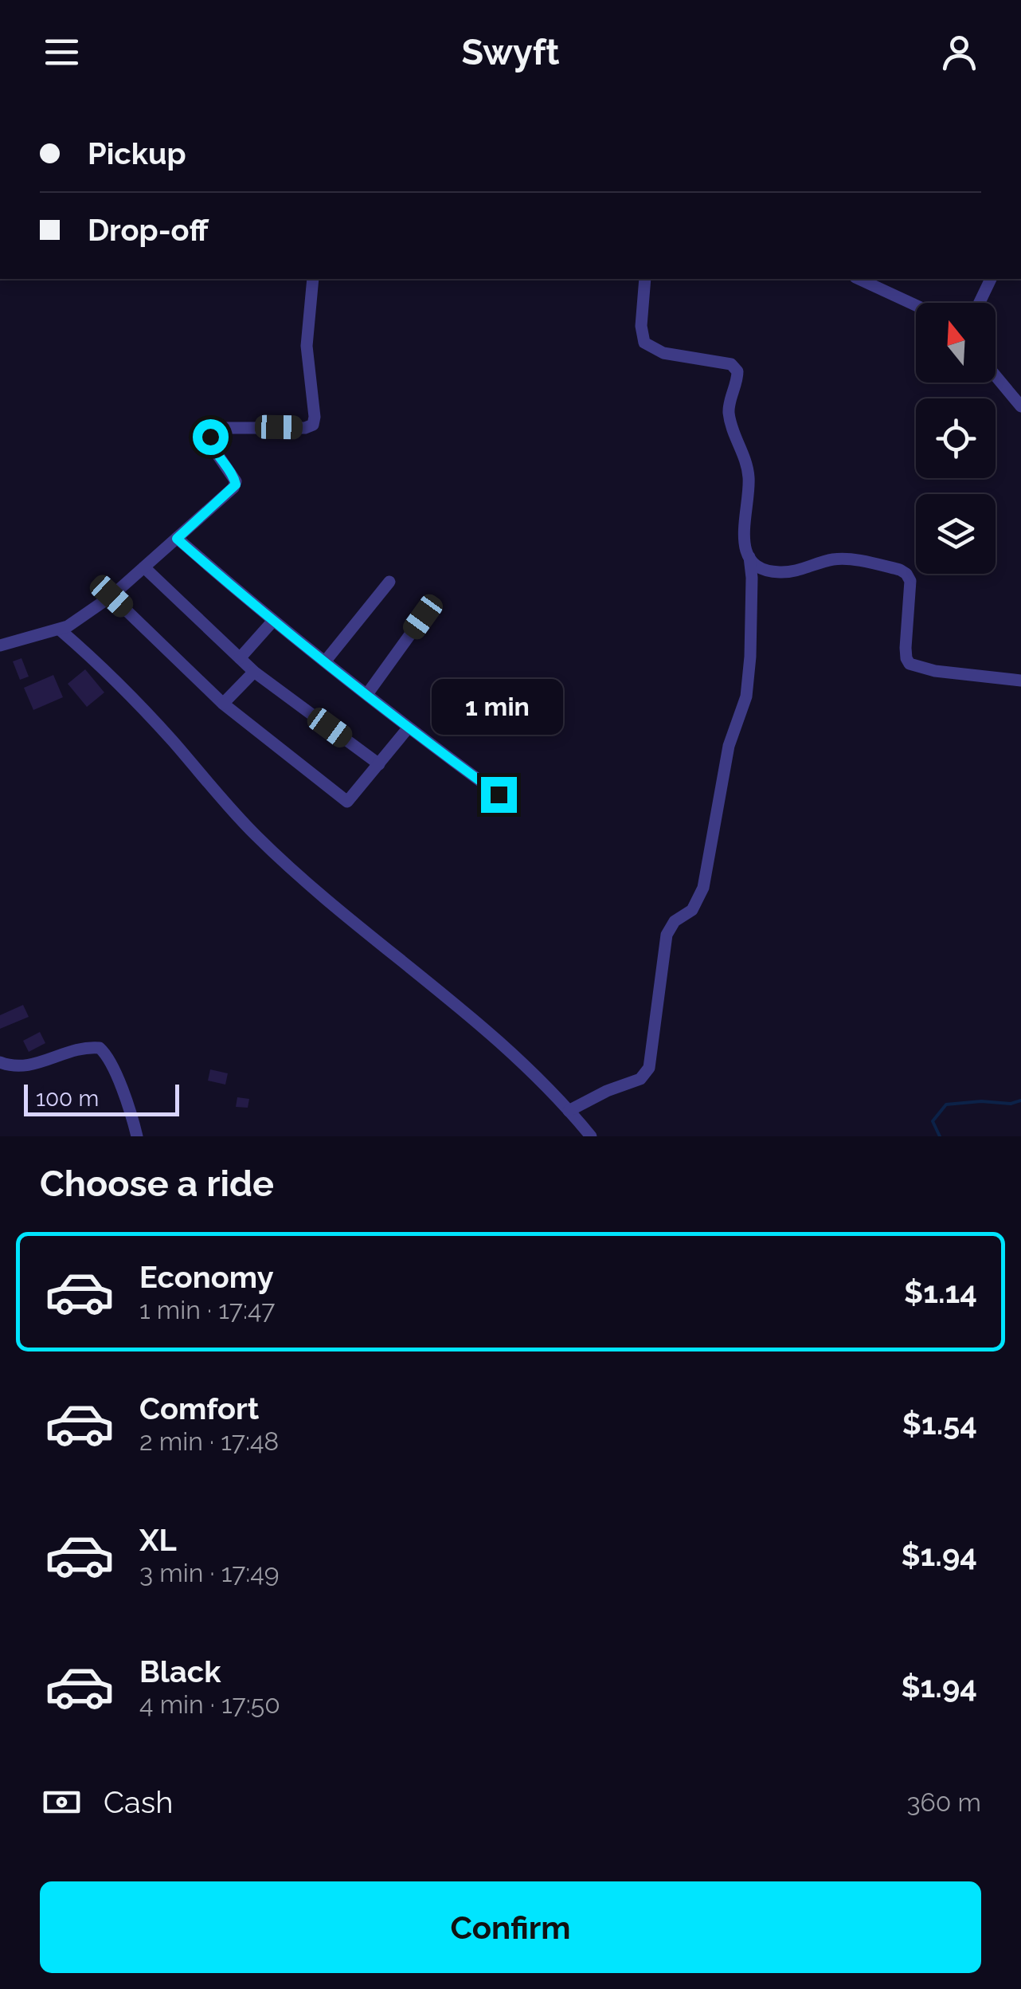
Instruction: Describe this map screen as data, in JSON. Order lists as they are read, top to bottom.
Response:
{
  "scale_bar": "100 m",
  "north": "top",
  "page": {
    "header": "Swyft",
    "banner": ["Pickup", "Drop-off"],
    "bubble": "1 min",
    "scale": "100 m",
    "heading": "Choose a ride",
    "list": [
      {
        "name": "Economy",
        "note": "1 min · 17:47",
        "value": "$1.14"
      },
      {
        "name": "Comfort",
        "note": "2 min · 17:48",
        "value": "$1.54"
      },
      {
        "name": "XL",
        "note": "3 min · 17:49",
        "value": "$1.94"
      },
      {
        "name": "Black",
        "note": "4 min · 17:50",
        "value": "$1.94"
      }
    ],
    "pay": ["Cash", "360 m"],
    "buttons": "Confirm"
  }
}
